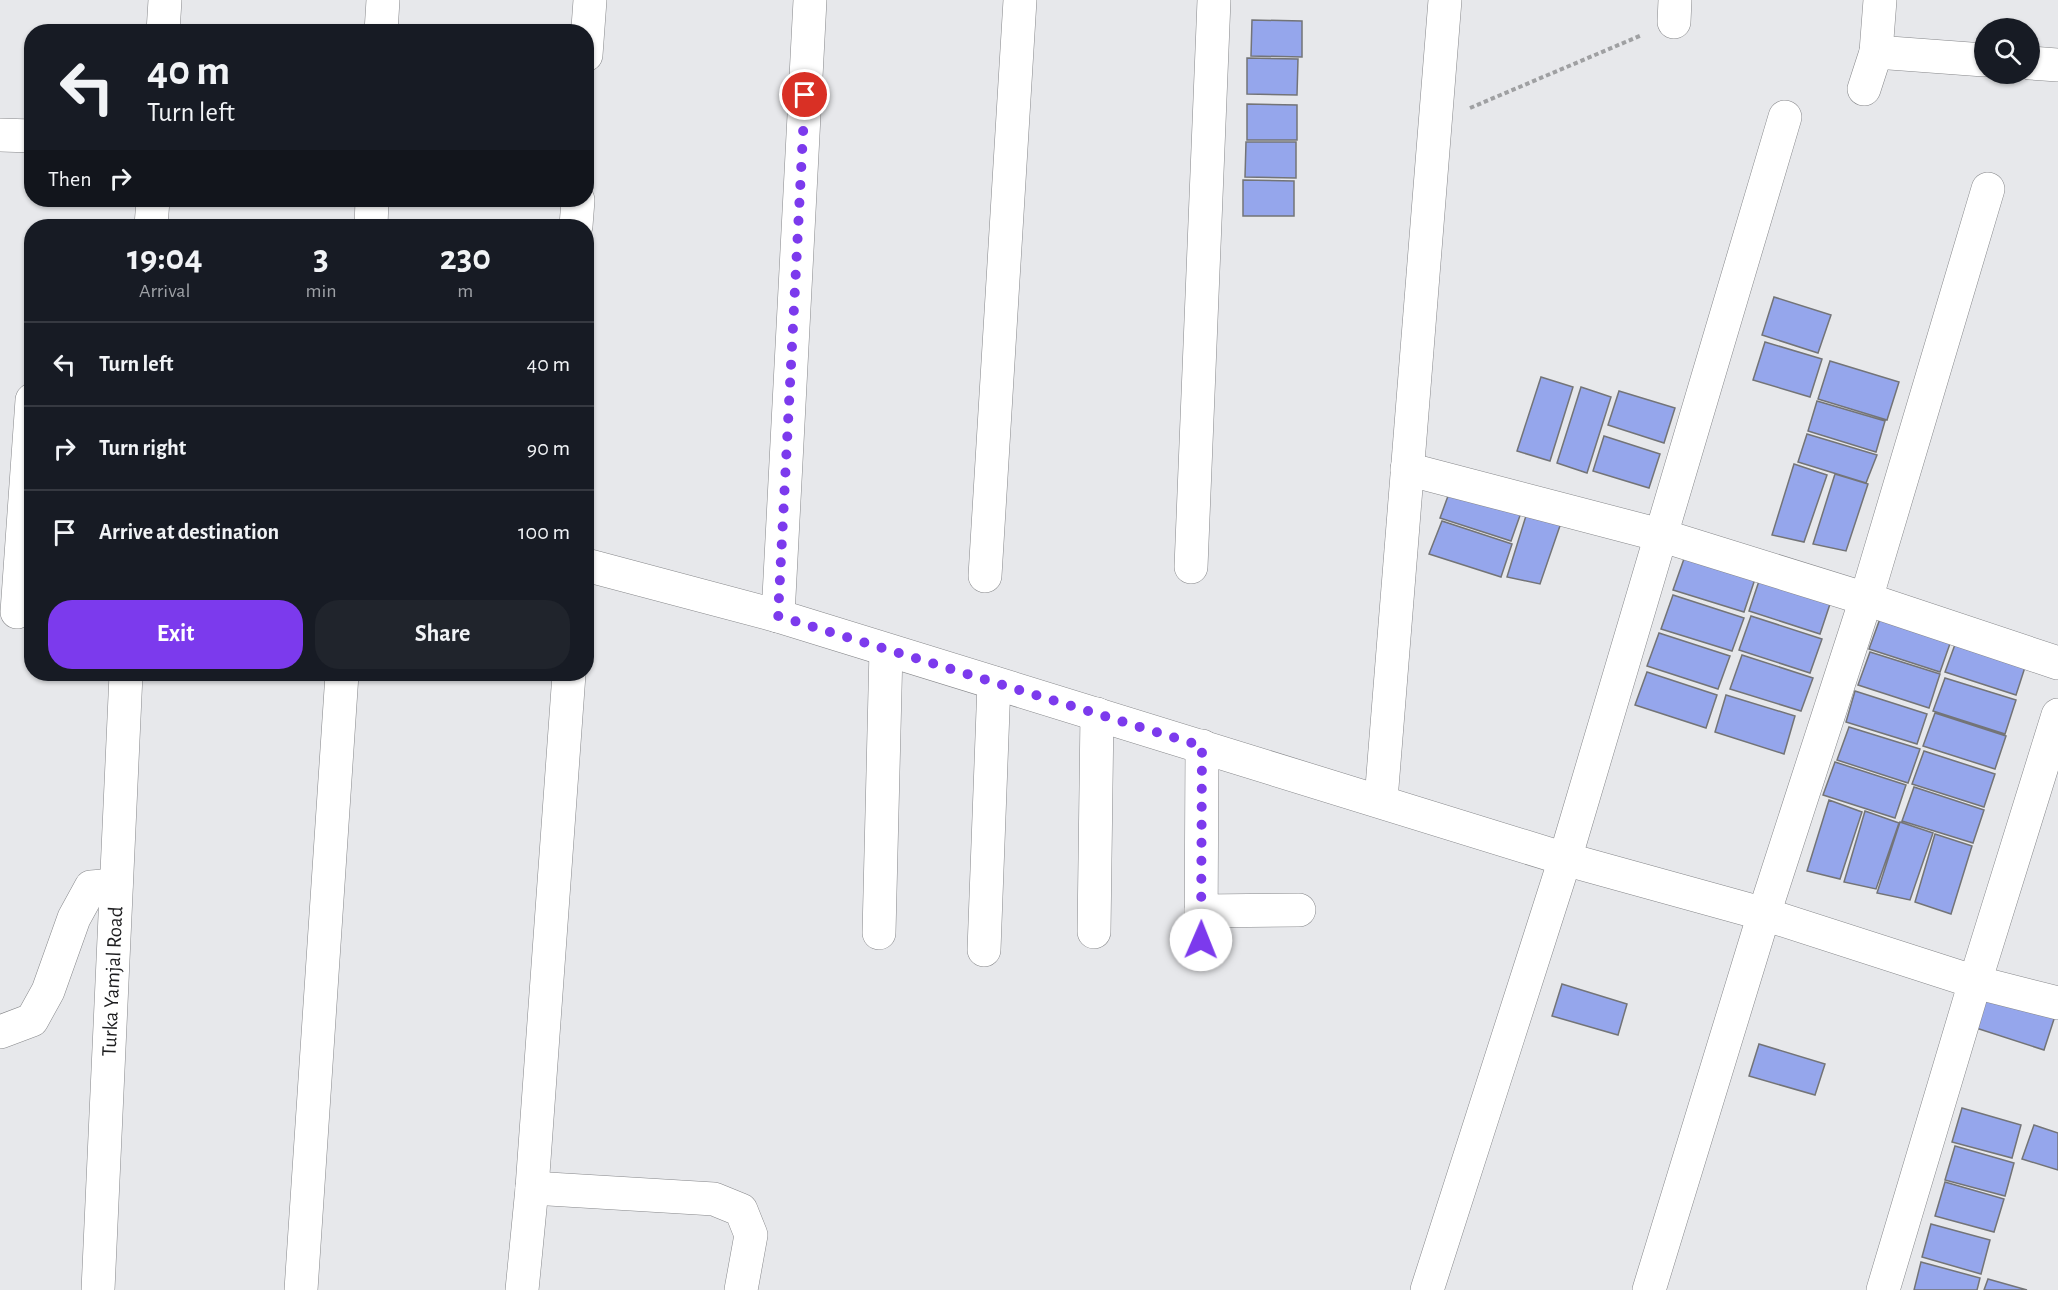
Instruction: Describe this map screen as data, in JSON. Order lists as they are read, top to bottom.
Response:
{
  "streets": {
    "street": ["Turka Yamjal Road"]
  },
  "page": {
    "turn": ["40 m", "Turn left"],
    "then": "Then",
    "eta": [
      "19:04",
      "Arrival",
      "3",
      "min",
      "230",
      "m"
    ],
    "list": [
      {
        "name": "Turn left",
        "value": "40 m"
      },
      {
        "name": "Turn right",
        "value": "90 m"
      },
      {
        "name": "Arrive at destination",
        "value": "100 m"
      }
    ],
    "buttons": ["Exit", "Share"]
  }
}
